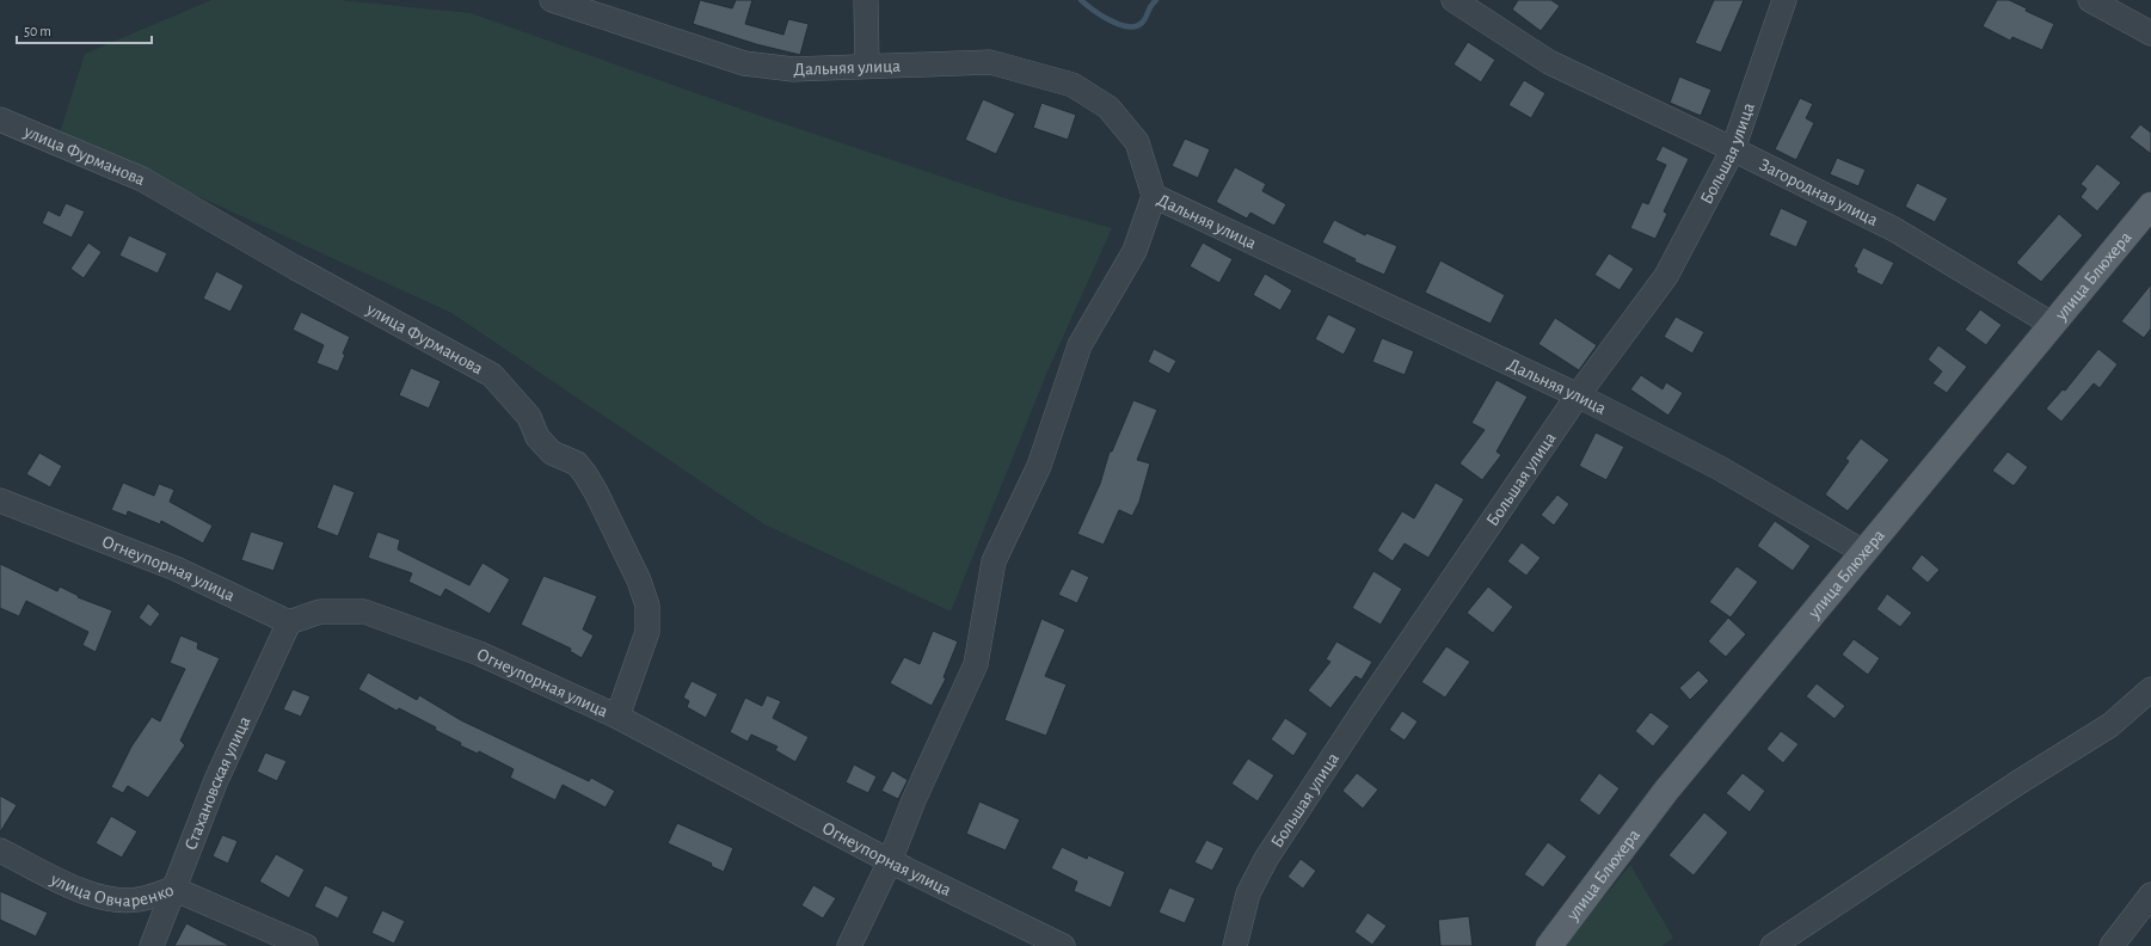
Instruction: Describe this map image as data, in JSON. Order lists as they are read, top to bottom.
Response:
{
  "streets": {
    "main road": ["улица Блюхера"],
    "street": [
      "Дальняя улица",
      "Большая улица",
      "улица Фурманова",
      "Загородная улица",
      "Огнеупорная улица",
      "Стахановская улица",
      "улица Овчаренко"
    ]
  },
  "crossings": [
    ["Дальняя улица", "Большая улица"],
    ["Дальняя улица", "улица Блюхера"],
    ["Большая улица", "Загородная улица"],
    ["улица Фурманова", "Огнеупорная улица"],
    ["Загородная улица", "улица Блюхера"],
    ["Огнеупорная улица", "Стахановская улица"],
    ["Стахановская улица", "улица Овчаренко"]
  ],
  "scale_bar": "50 m"
}
